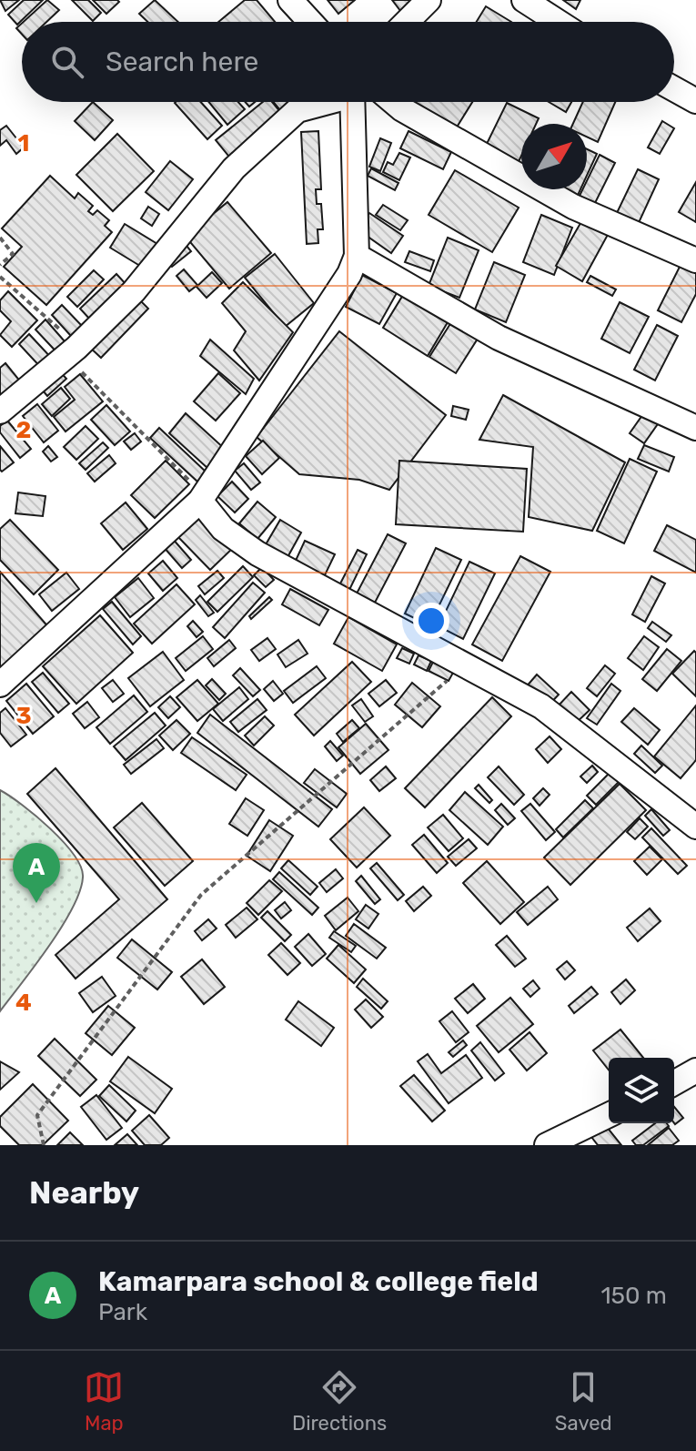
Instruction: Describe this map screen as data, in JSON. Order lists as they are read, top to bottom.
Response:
{
  "north": "top right",
  "page": {
    "search": "Search here",
    "pins": "A",
    "heading": "Nearby",
    "list": [
      {
        "mark": "A",
        "name": "Kamarpara school & college field",
        "note": "Park",
        "value": "150 m"
      }
    ],
    "nav": ["Map", "Directions", "Saved"]
  },
  "grid": {
    "rows": [
      "1",
      "2",
      "3",
      "4"
    ]
  }
}
